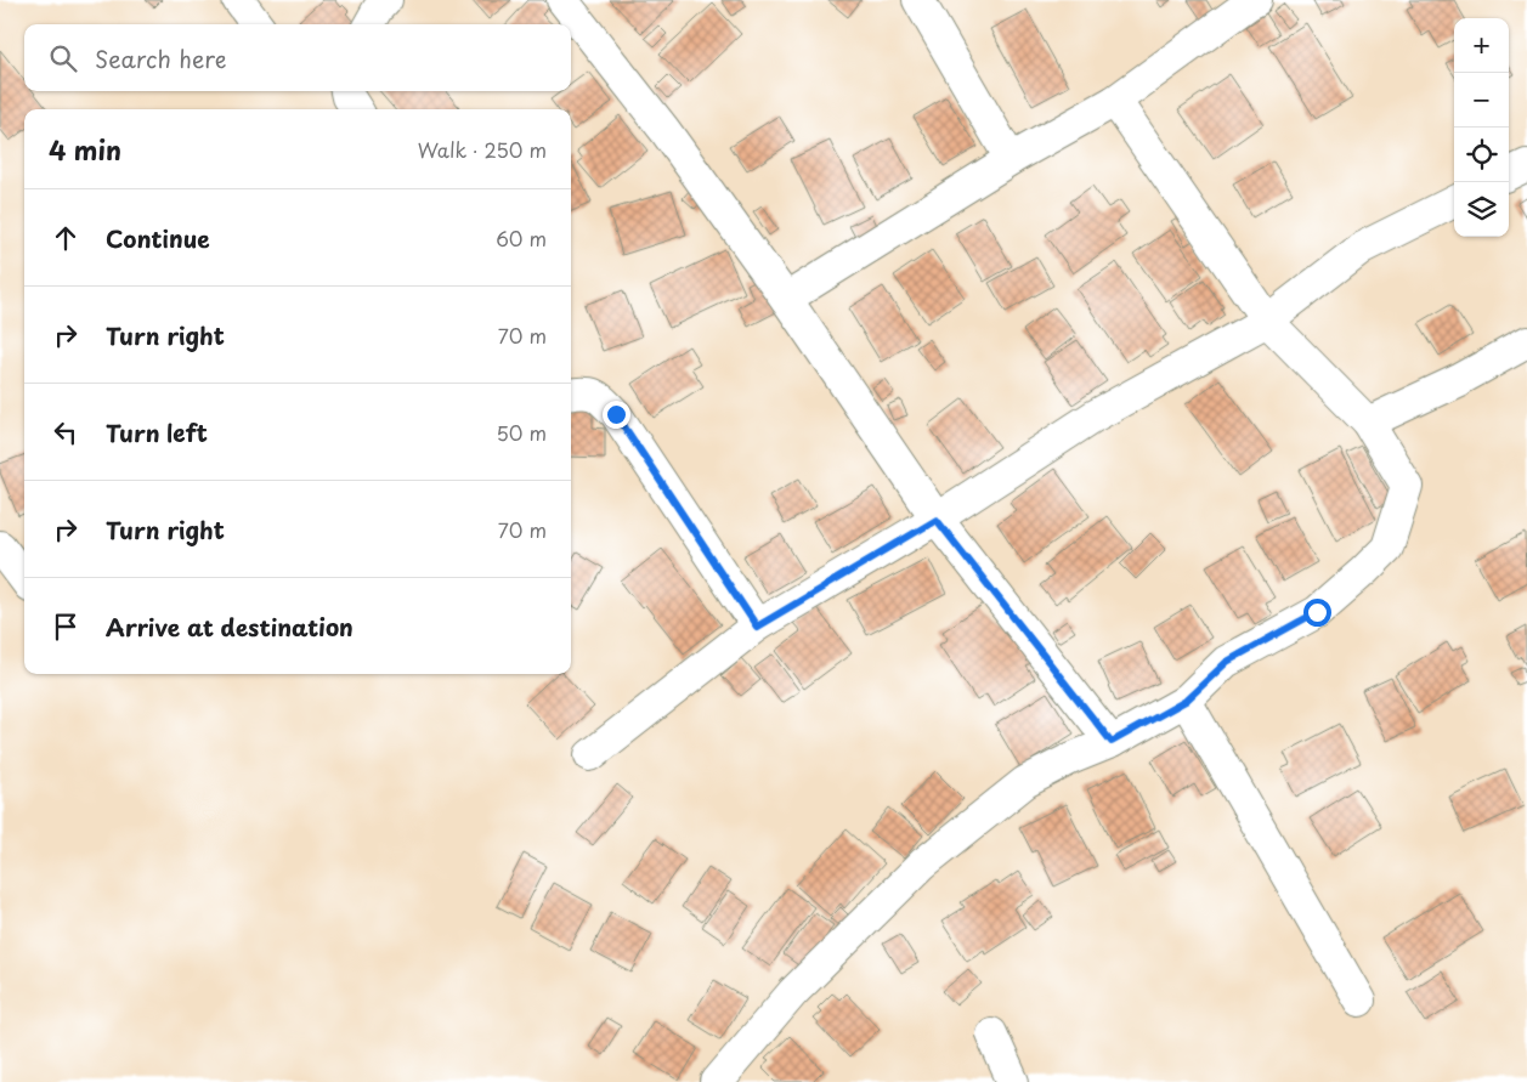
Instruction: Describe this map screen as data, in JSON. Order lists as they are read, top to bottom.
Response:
{
  "page": {
    "map_buttons": ["+", "−"],
    "search": "Search here",
    "heading": ["4 min", "Walk · 250 m"],
    "list": [
      ["Continue", "60 m"],
      ["Turn right", "70 m"],
      ["Turn left", "50 m"],
      ["Turn right", "70 m"],
      "Arrive at destination"
    ]
  }
}
